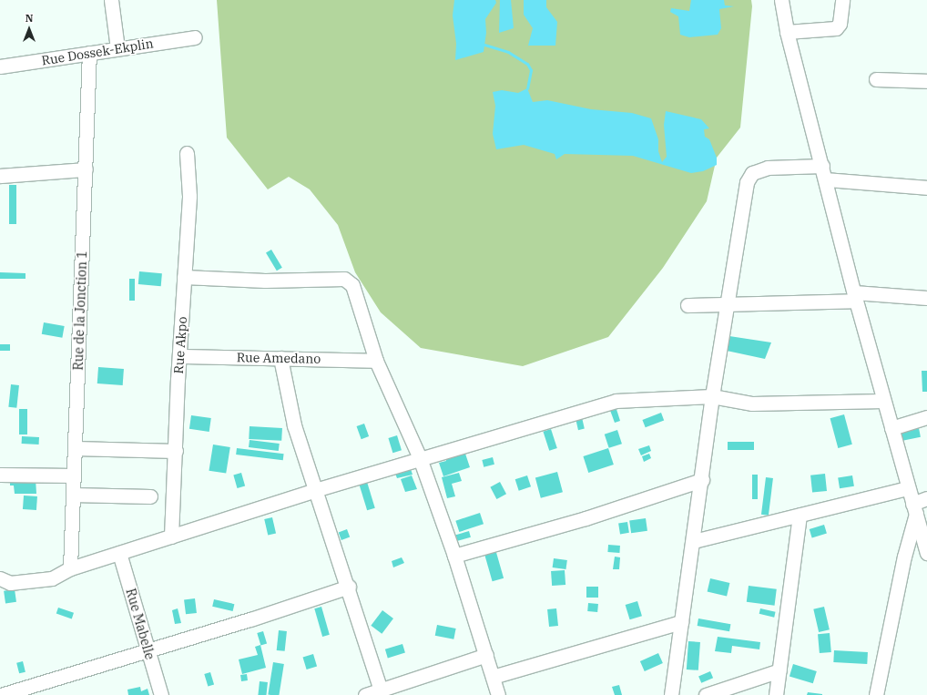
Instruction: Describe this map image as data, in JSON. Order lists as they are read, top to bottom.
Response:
{
  "streets": {
    "street": [
      "Rue Dossek-Ekplin",
      "Rue de la Jonction 1",
      "Rue Akpo",
      "Rue Amedano",
      "Rue Mabelle"
    ]
  },
  "crossings": [
    ["Rue Dossek-Ekplin", "Rue de la Jonction 1"],
    ["Rue Akpo", "Rue Amedano"]
  ],
  "north": "top"
}
